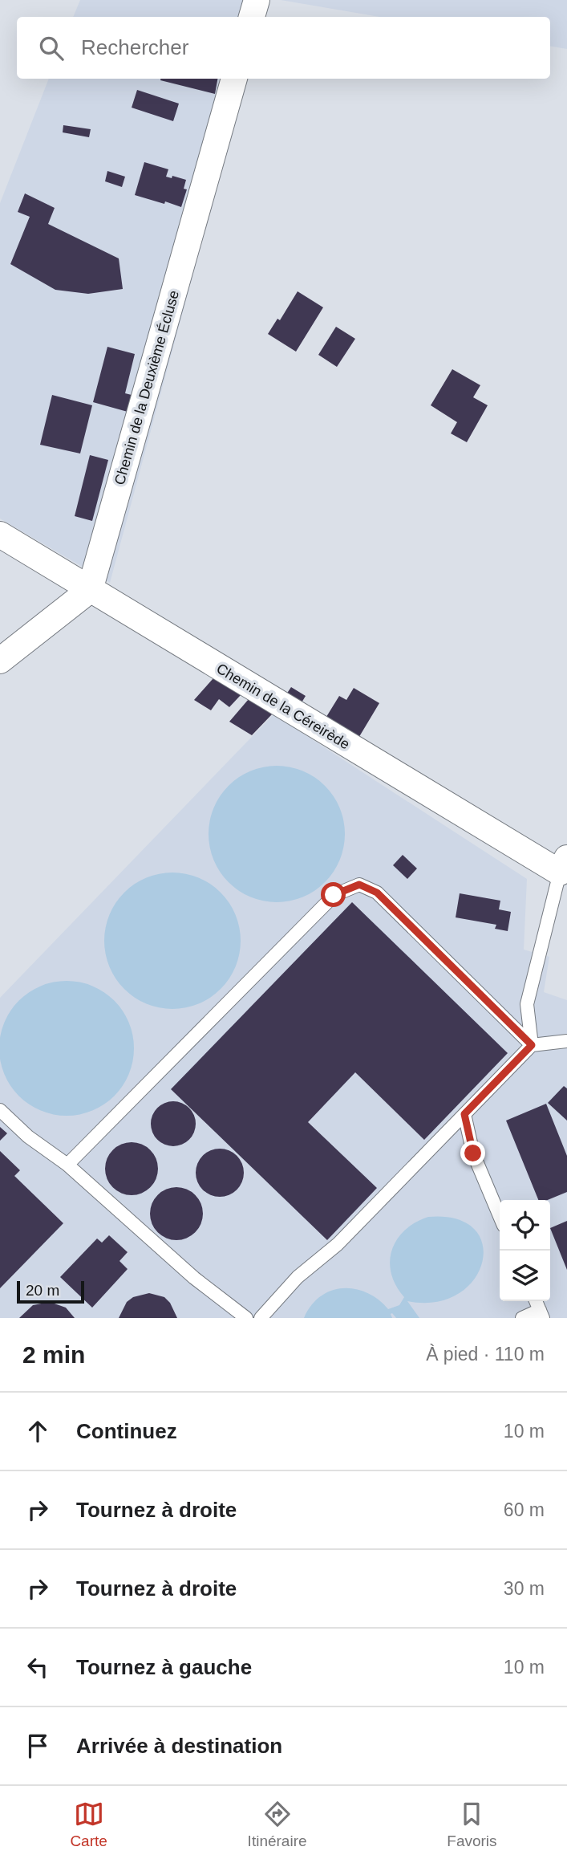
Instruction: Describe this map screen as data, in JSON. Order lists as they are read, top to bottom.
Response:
{
  "streets": {
    "street": ["Chemin de la Deuxième Écluse", "Chemin de la Céreirède"]
  },
  "crossings": [
    ["Chemin de la Deuxième Écluse", "Chemin de la Céreirède"]
  ],
  "scale_bar": "20 m",
  "page": {
    "search": "Rechercher",
    "scale": "20 m",
    "heading": ["2 min", "À pied · 110 m"],
    "list": [
      ["Continuez", "10 m"],
      ["Tournez à droite", "60 m"],
      ["Tournez à droite", "30 m"],
      ["Tournez à gauche", "10 m"],
      "Arrivée à destination"
    ],
    "nav": ["Carte", "Itinéraire", "Favoris"]
  }
}
